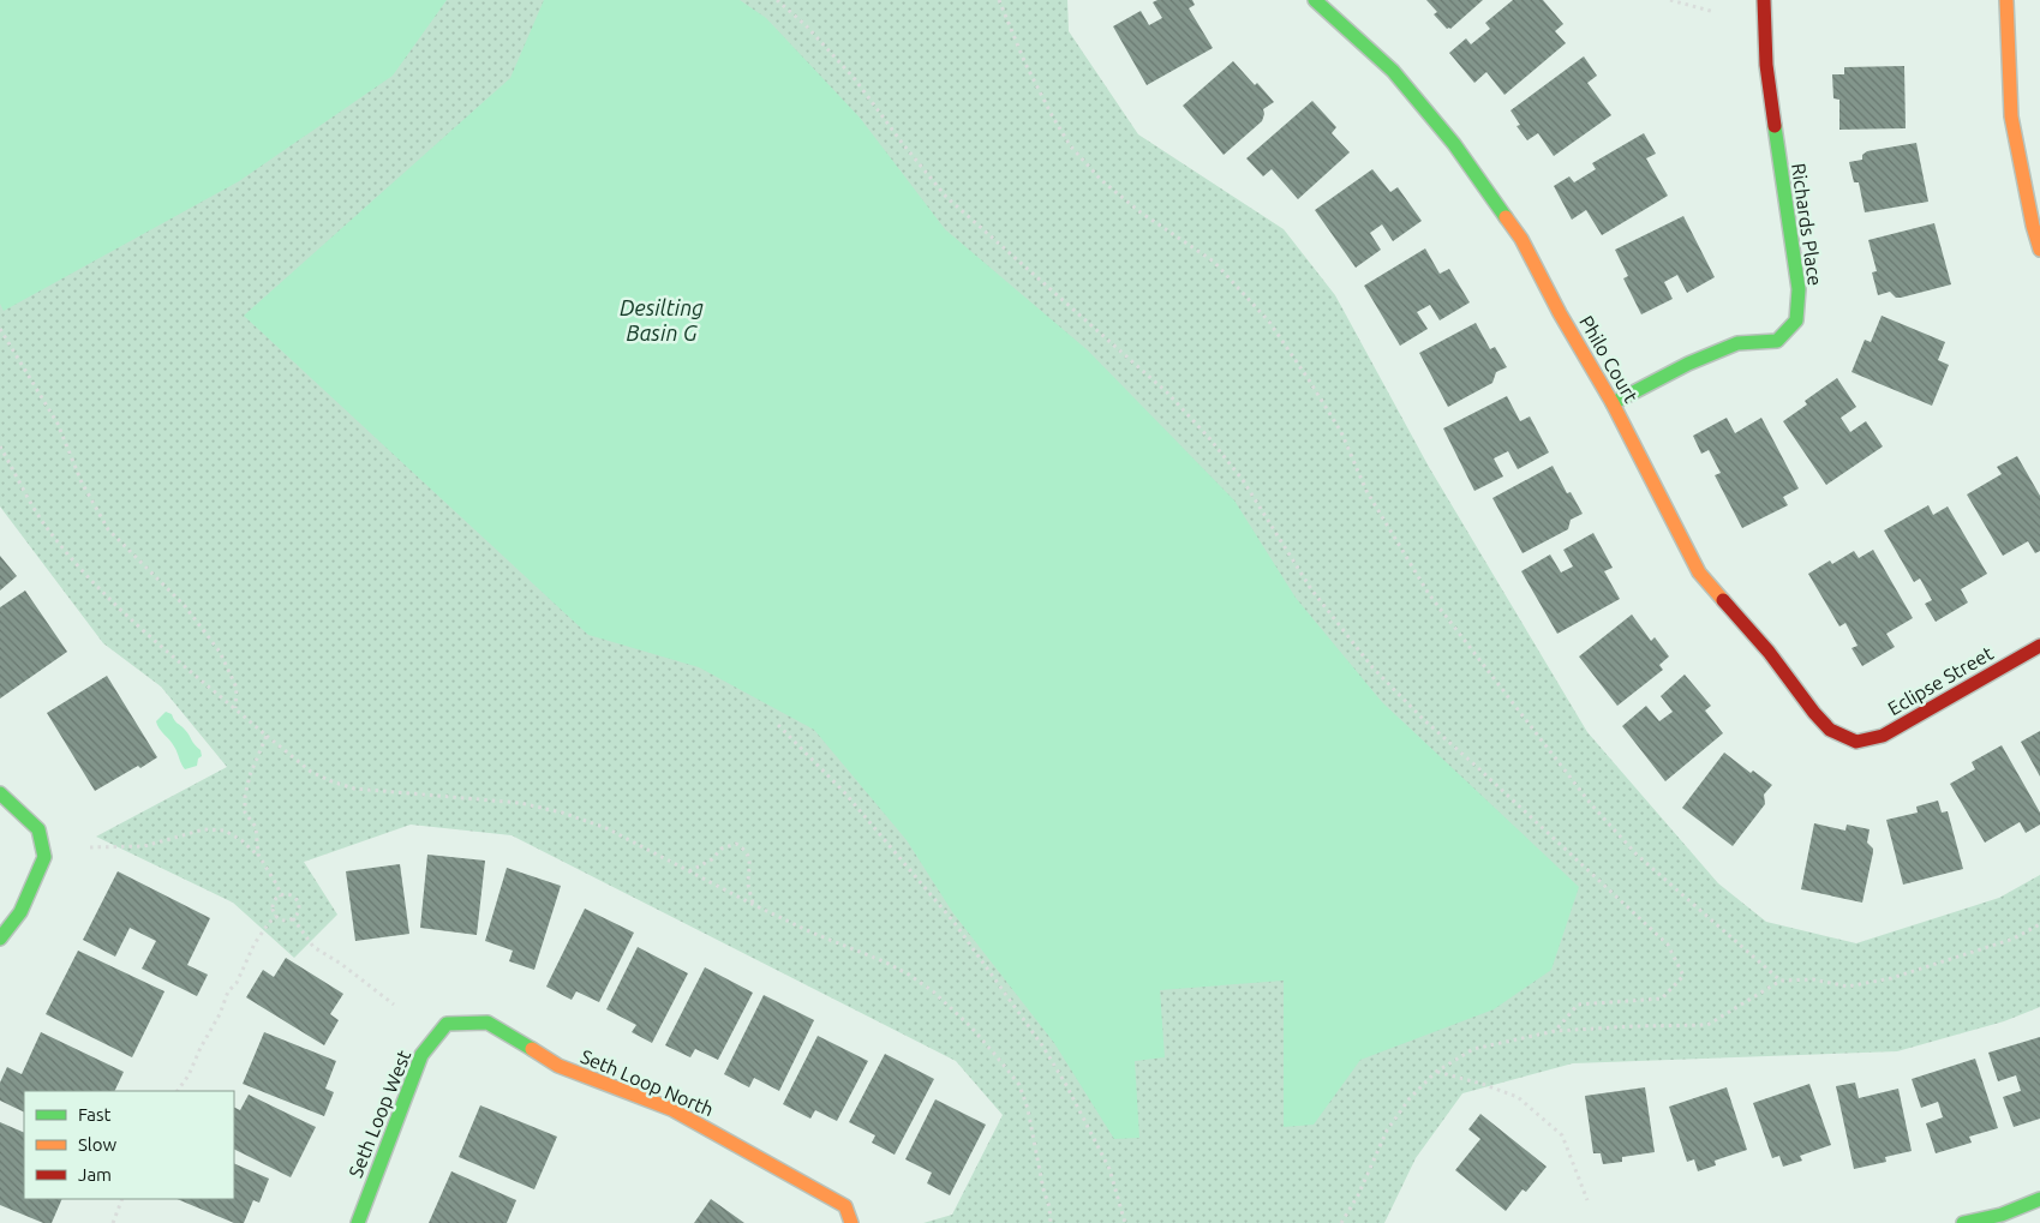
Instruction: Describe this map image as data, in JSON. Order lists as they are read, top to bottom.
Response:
{
  "streets": {
    "street": [
      "Richards Place",
      "Philo Court",
      "Eclipse Street",
      "Seth Loop North",
      "Seth Loop West"
    ]
  },
  "crossings": [
    ["Richards Place", "Philo Court"],
    ["Philo Court", "Eclipse Street"],
    ["Seth Loop North", "Seth Loop West"]
  ],
  "water": ["Desilting Basin G"],
  "legend": ["Fast", "Slow", "Jam"]
}
